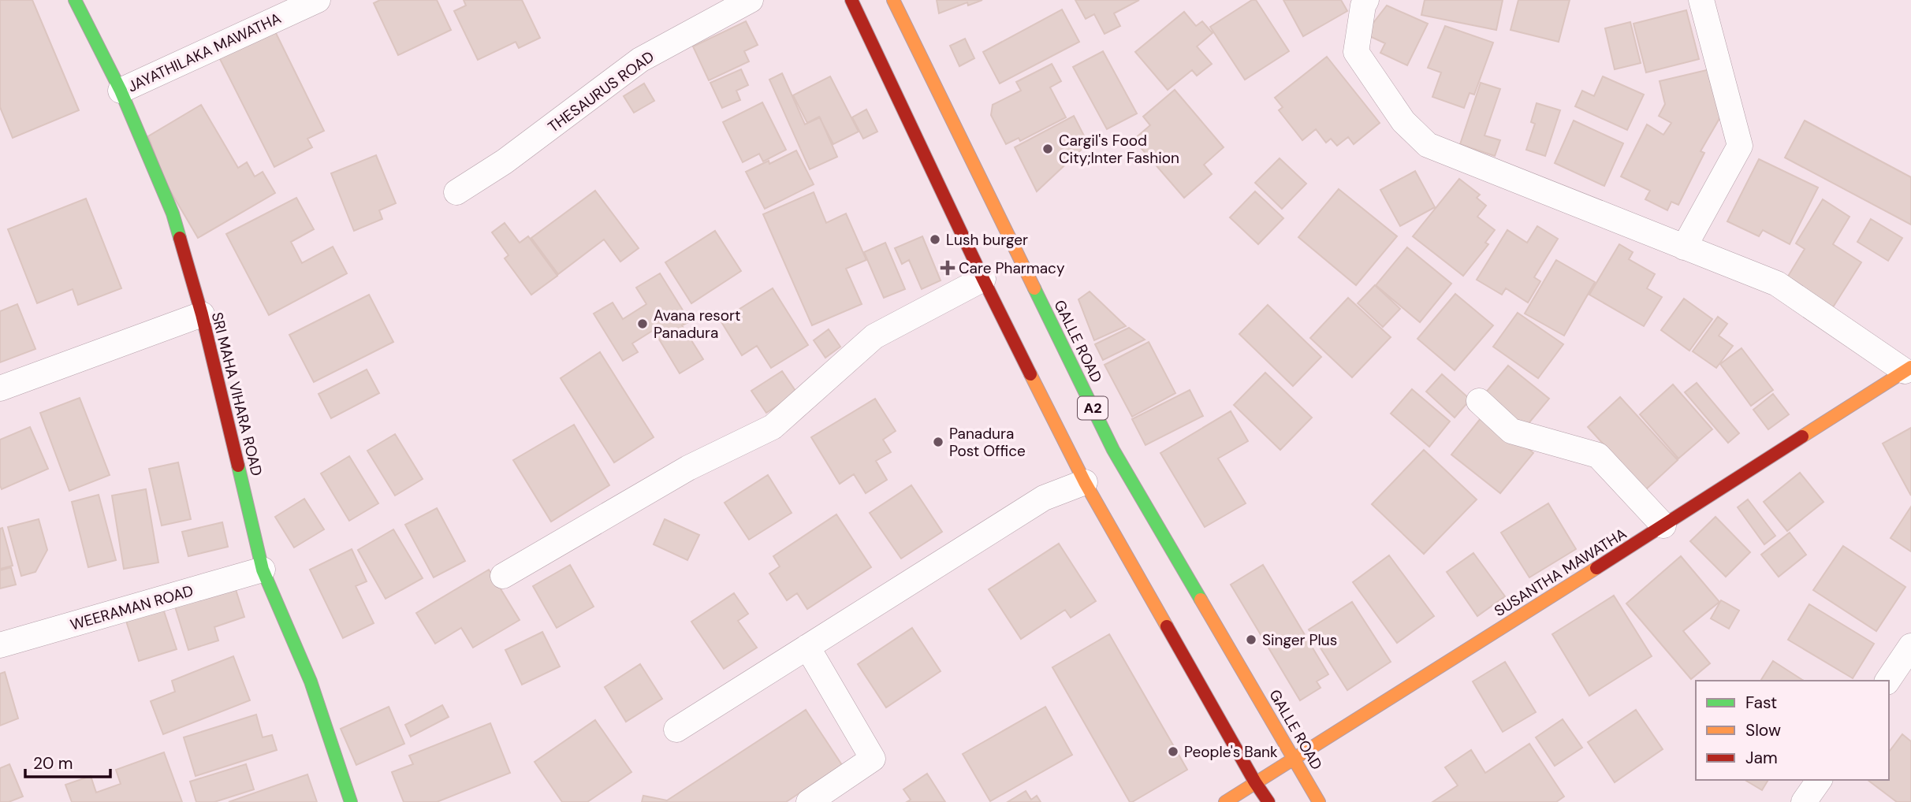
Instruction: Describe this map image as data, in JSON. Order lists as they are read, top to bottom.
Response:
{
  "streets": {
    "main road": [
      "GALLE ROAD",
      "SRI MAHA VIHARA ROAD",
      "A2",
      "SUSANTHA MAWATHA"
    ],
    "street": ["JAYATHILAKA MAWATHA", "THESAURUS ROAD", "WEERAMAN ROAD"]
  },
  "crossings": [
    ["JAYATHILAKA MAWATHA", "SRI MAHA VIHARA ROAD"],
    ["GALLE ROAD", "SUSANTHA MAWATHA"],
    ["SRI MAHA VIHARA ROAD", "WEERAMAN ROAD"],
    ["A2", "SUSANTHA MAWATHA"]
  ],
  "places": {
    "other": [
      "Cargil's Food City;Inter Fashion",
      "Lush burger",
      "Avana resort Panadura",
      "Panadura Post Office",
      "Singer Plus",
      "People's Bank"
    ],
    "health": ["Care Pharmacy"]
  },
  "legend": ["Fast", "Slow", "Jam"],
  "scale_bar": "20 m"
}
